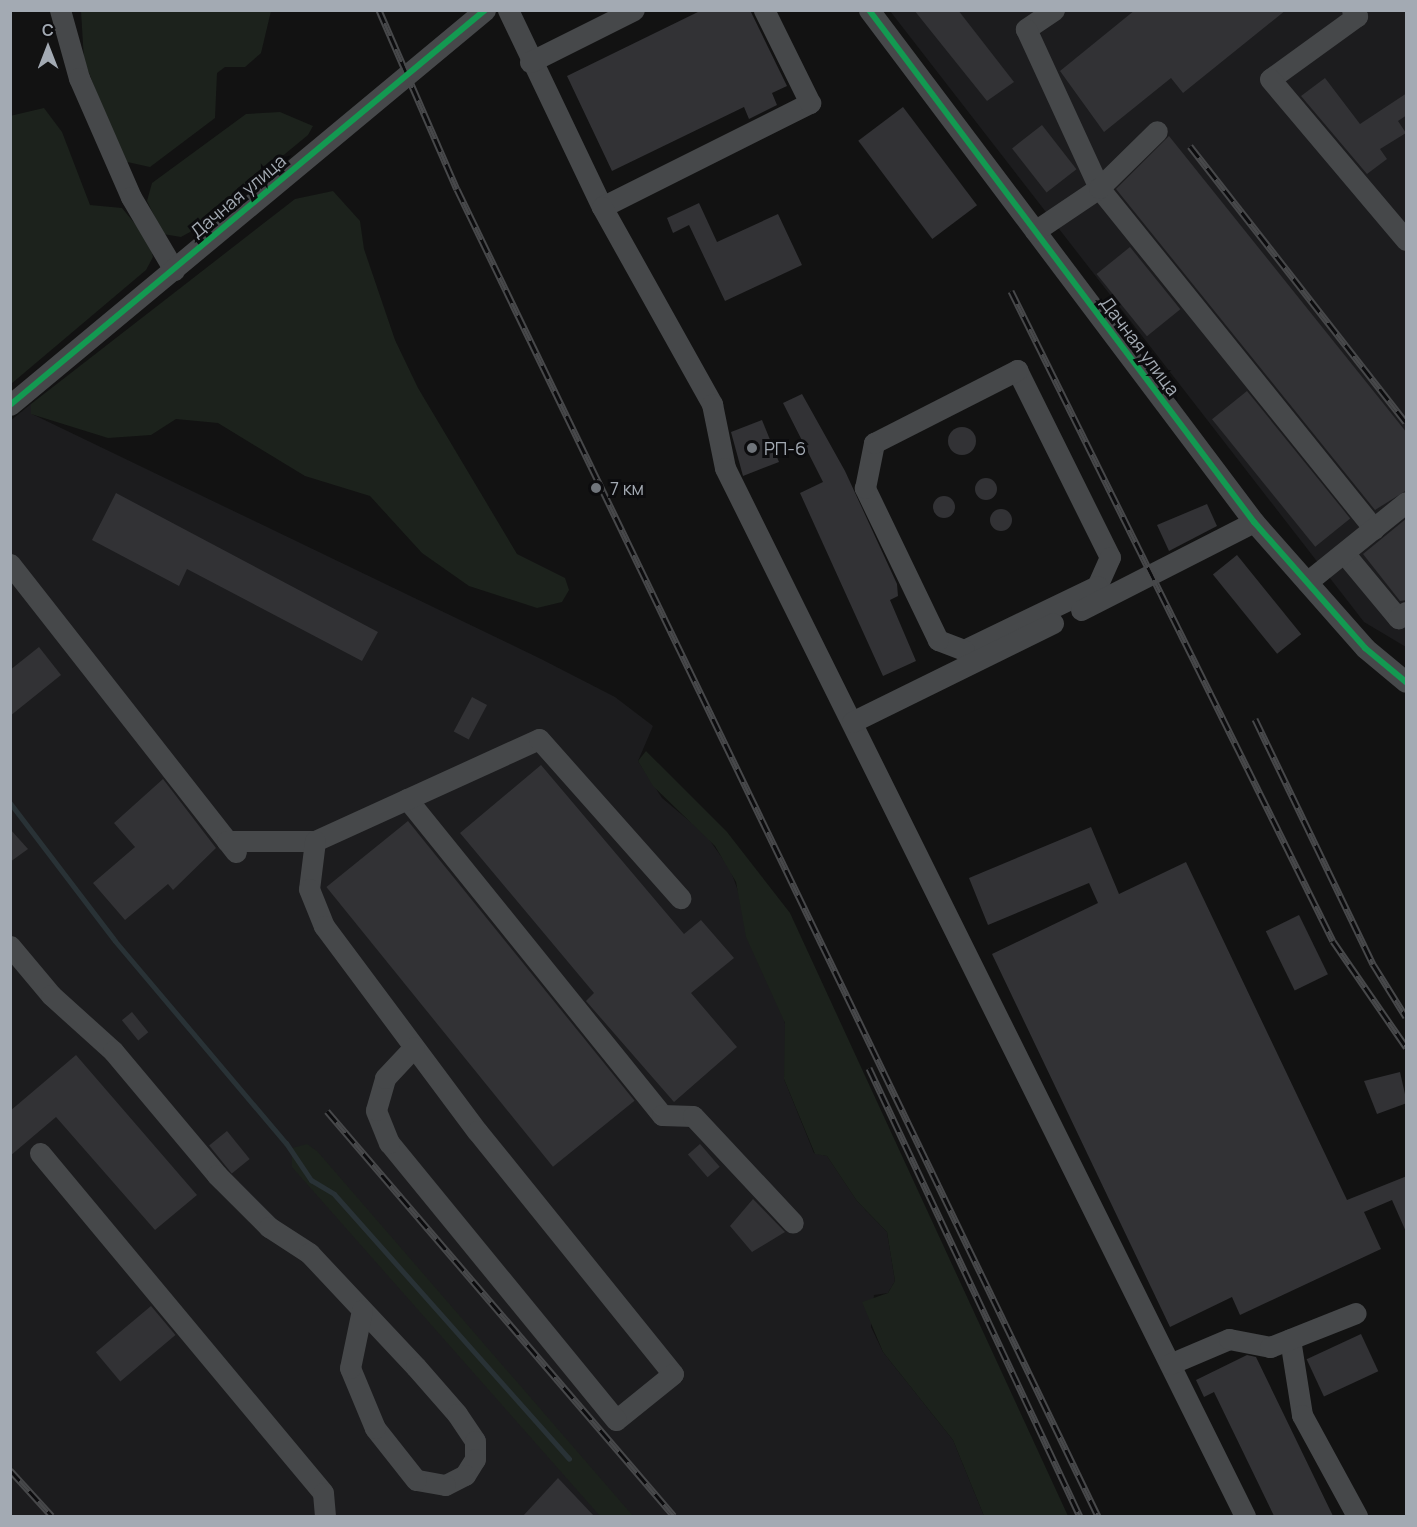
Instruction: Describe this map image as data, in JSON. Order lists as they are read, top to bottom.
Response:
{
  "streets": {
    "street": ["Дачная улица"]
  },
  "places": ["РП-6", "7 км"],
  "north": "top"
}
